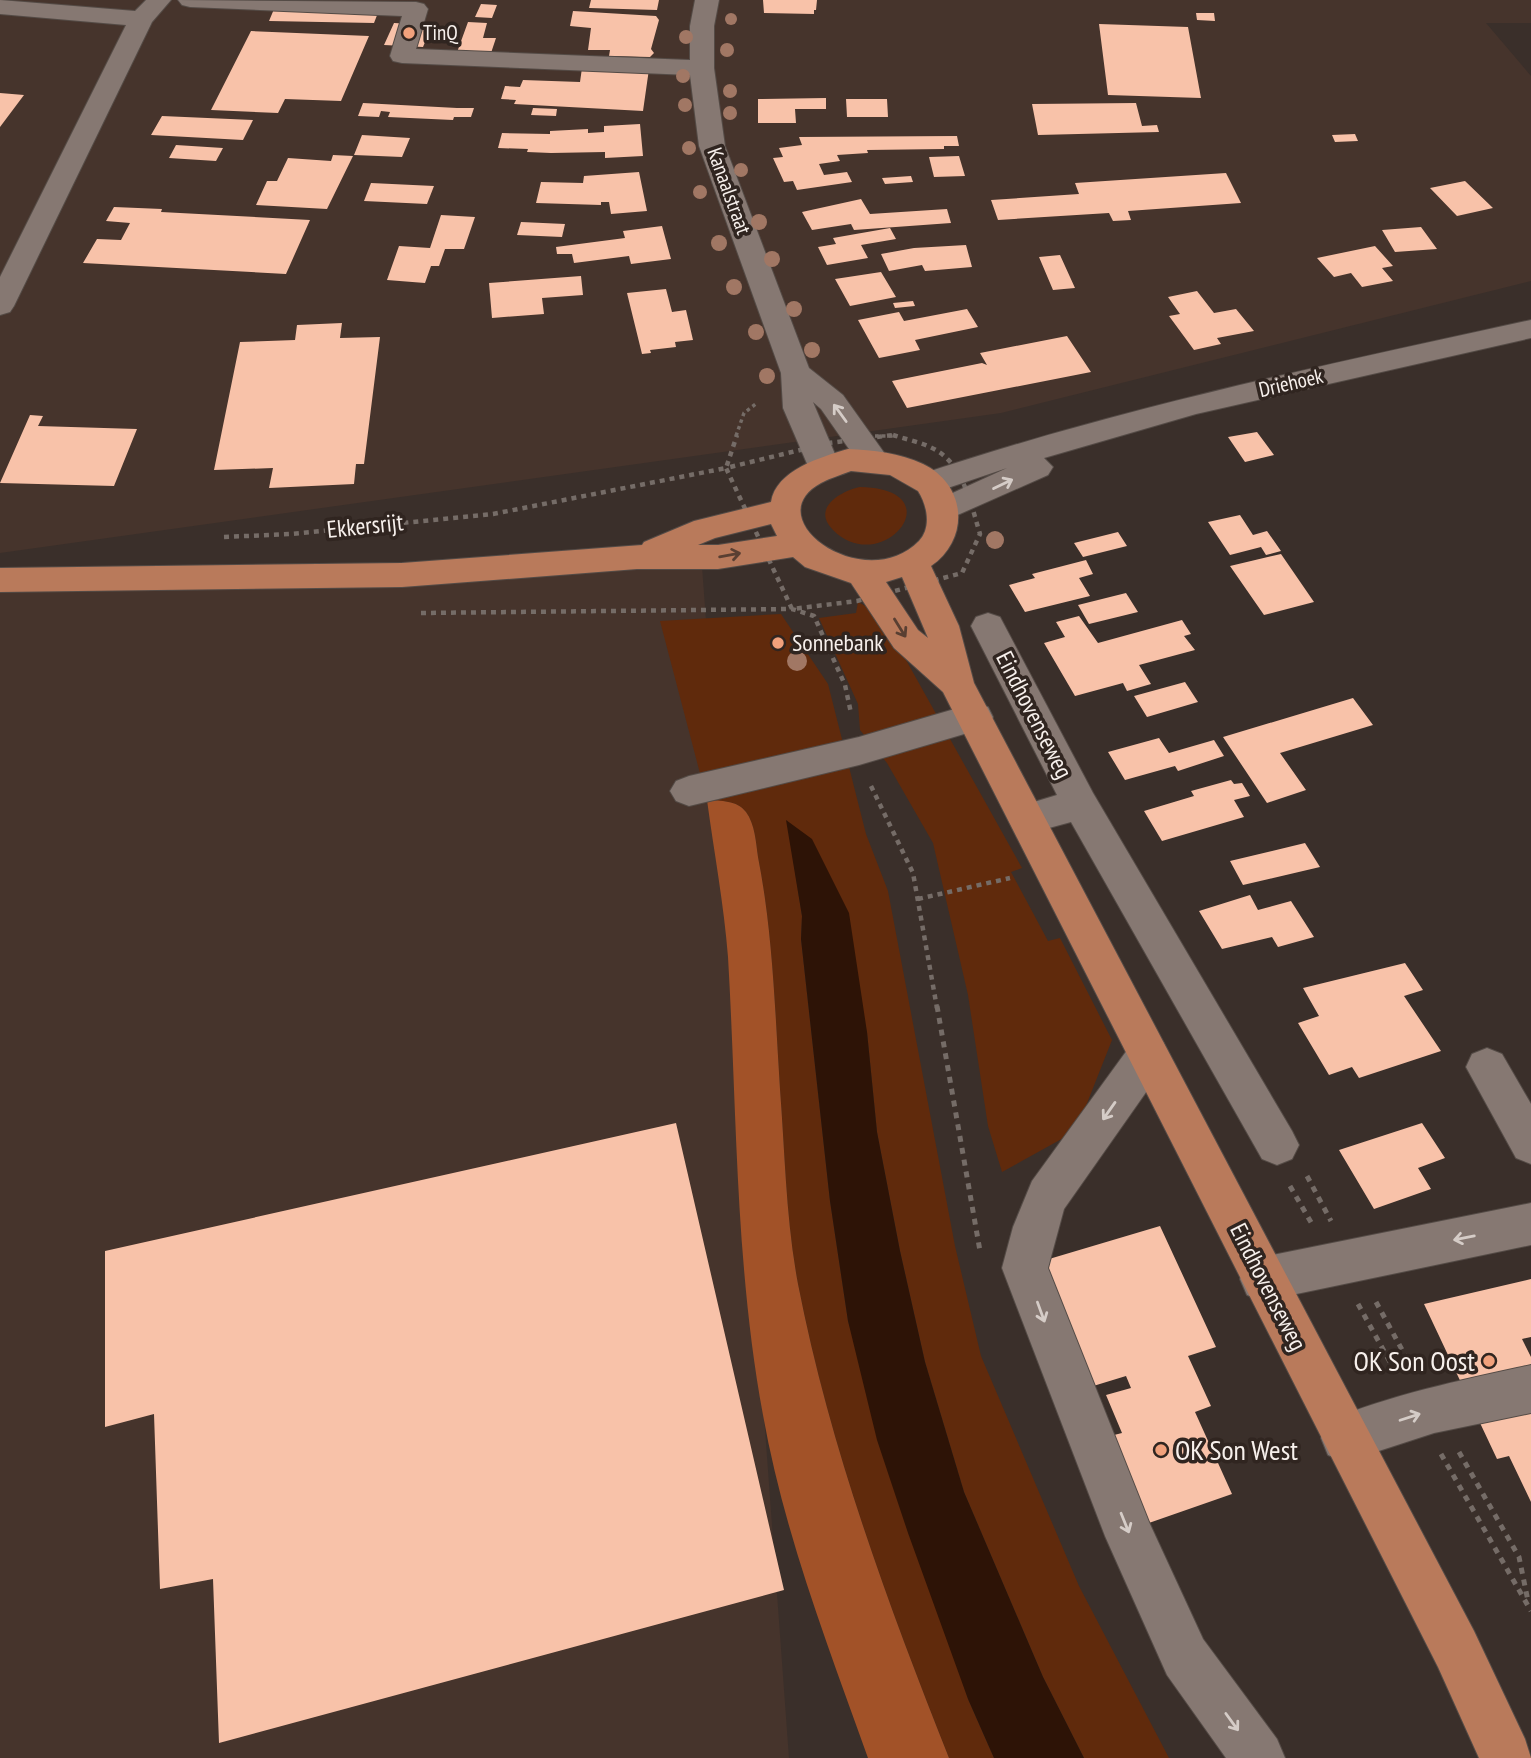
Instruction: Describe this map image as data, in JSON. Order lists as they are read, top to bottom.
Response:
{
  "streets": {
    "main road": ["Ekkersrijt", "Eindhovenseweg"],
    "street": ["Kanaalstraat", "Driehoek"]
  },
  "crossings": [
    ["Kanaalstraat", "Ekkersrijt"]
  ],
  "places": [
    "TinQ",
    "Sonnebank",
    "OK Son Oost",
    "OK Son West"
  ]
}
